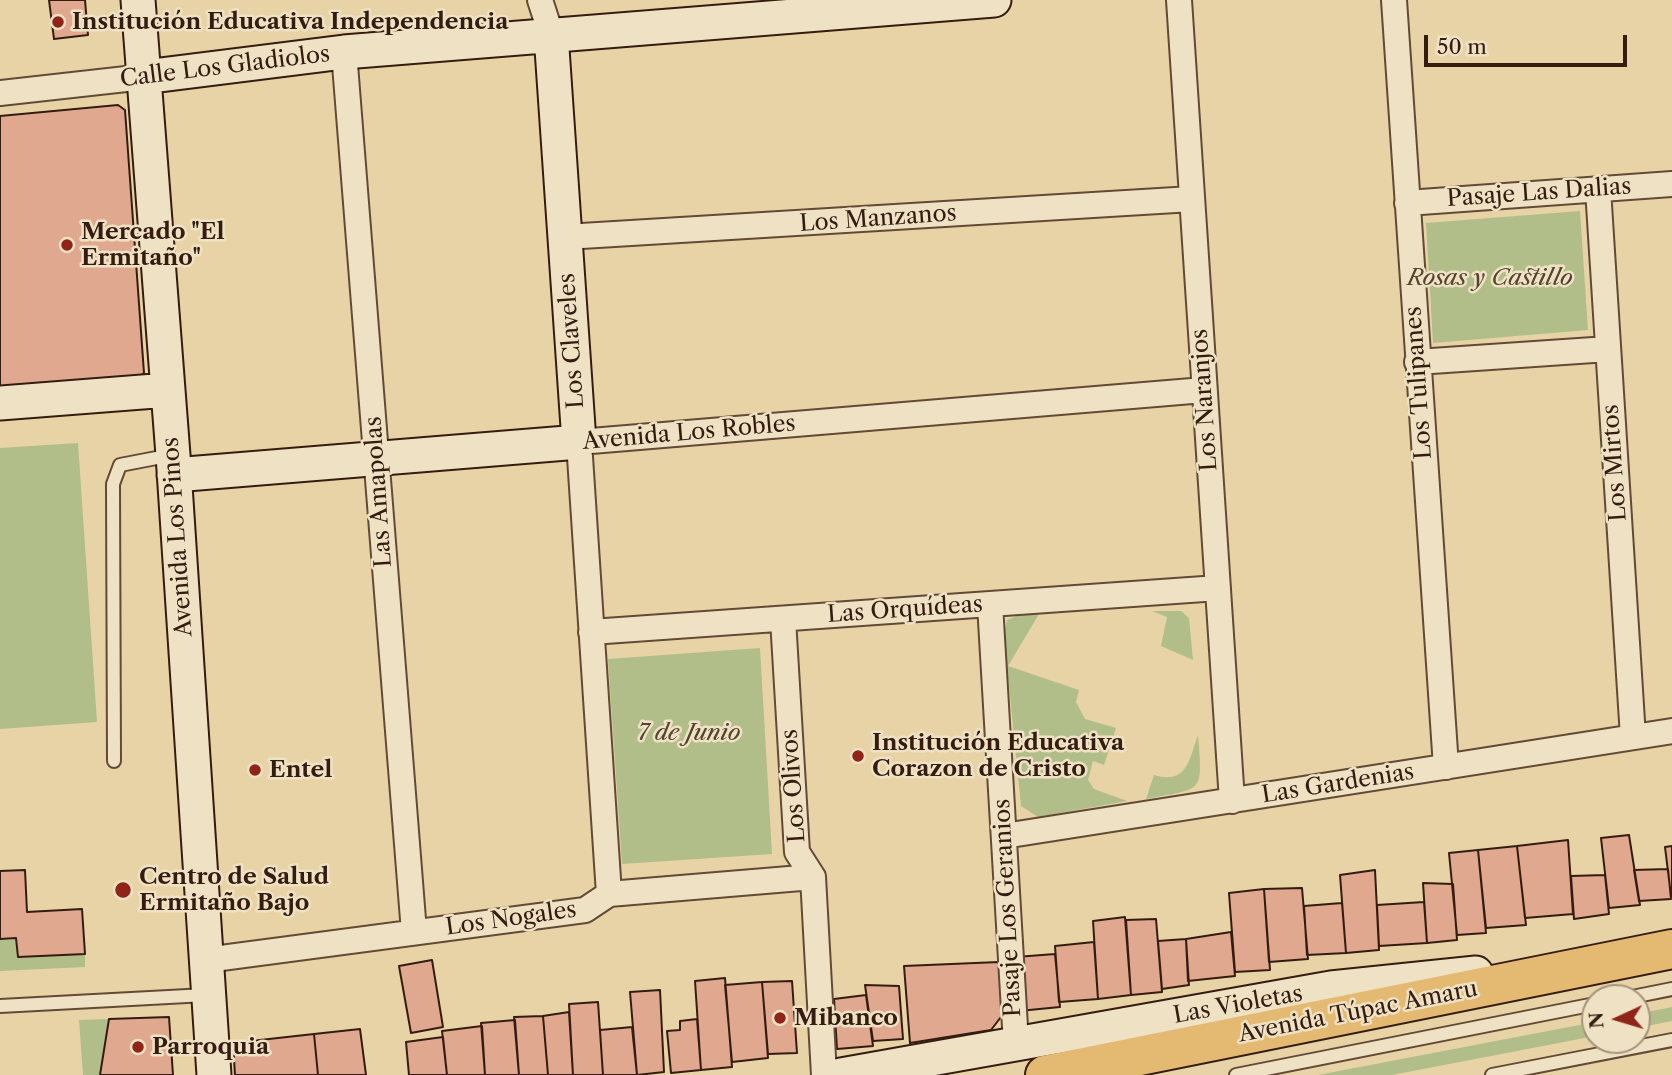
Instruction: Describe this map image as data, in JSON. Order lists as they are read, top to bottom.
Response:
{
  "streets": {
    "main road": ["Avenida Túpac Amaru"],
    "street": [
      "Calle Los Gladiolos",
      "Pasaje Las Dalias",
      "Los Manzanos",
      "Los Claveles",
      "Los Tulipanes",
      "Los Naranjos",
      "Avenida Los Robles",
      "Los Mirtos",
      "Las Amapolas",
      "Avenida Los Pinos",
      "Las Orquídeas",
      "Las Gardenias",
      "Los Olivos",
      "Pasaje Los Geranios",
      "Los Nogales",
      "Las Violetas"
    ]
  },
  "crossings": [
    ["Calle Los Gladiolos", "Los Claveles"],
    ["Calle Los Gladiolos", "Las Amapolas"],
    ["Calle Los Gladiolos", "Avenida Los Pinos"],
    ["Pasaje Las Dalias", "Los Tulipanes"],
    ["Pasaje Las Dalias", "Los Mirtos"],
    ["Los Manzanos", "Los Claveles"],
    ["Los Manzanos", "Los Naranjos"],
    ["Los Claveles", "Avenida Los Robles"],
    ["Los Claveles", "Las Orquídeas"],
    ["Los Claveles", "Los Nogales"],
    ["Los Tulipanes", "Las Gardenias"],
    ["Los Naranjos", "Avenida Los Robles"],
    ["Los Naranjos", "Las Orquídeas"],
    ["Los Naranjos", "Las Gardenias"],
    ["Avenida Los Robles", "Las Amapolas"],
    ["Avenida Los Robles", "Avenida Los Pinos"],
    ["Los Mirtos", "Las Gardenias"],
    ["Las Amapolas", "Los Nogales"],
    ["Avenida Los Pinos", "Los Nogales"],
    ["Las Orquídeas", "Los Olivos"],
    ["Las Orquídeas", "Pasaje Los Geranios"],
    ["Las Gardenias", "Pasaje Los Geranios"],
    ["Los Olivos", "Los Nogales"],
    ["Pasaje Los Geranios", "Las Violetas"],
    ["Las Violetas", "Avenida Túpac Amaru"]
  ],
  "parks": ["Rosas y Castillo", "7 de Junio"],
  "places": [
    "Institución Educativa Independencia",
    "Mercado \"El Ermitaño\"",
    "Institución Educativa Corazon de Cristo",
    "Entel",
    "Centro de Salud Ermitaño Bajo",
    "Mibanco",
    "Parroquia"
  ],
  "scale_bar": "50 m",
  "north": "left"
}
